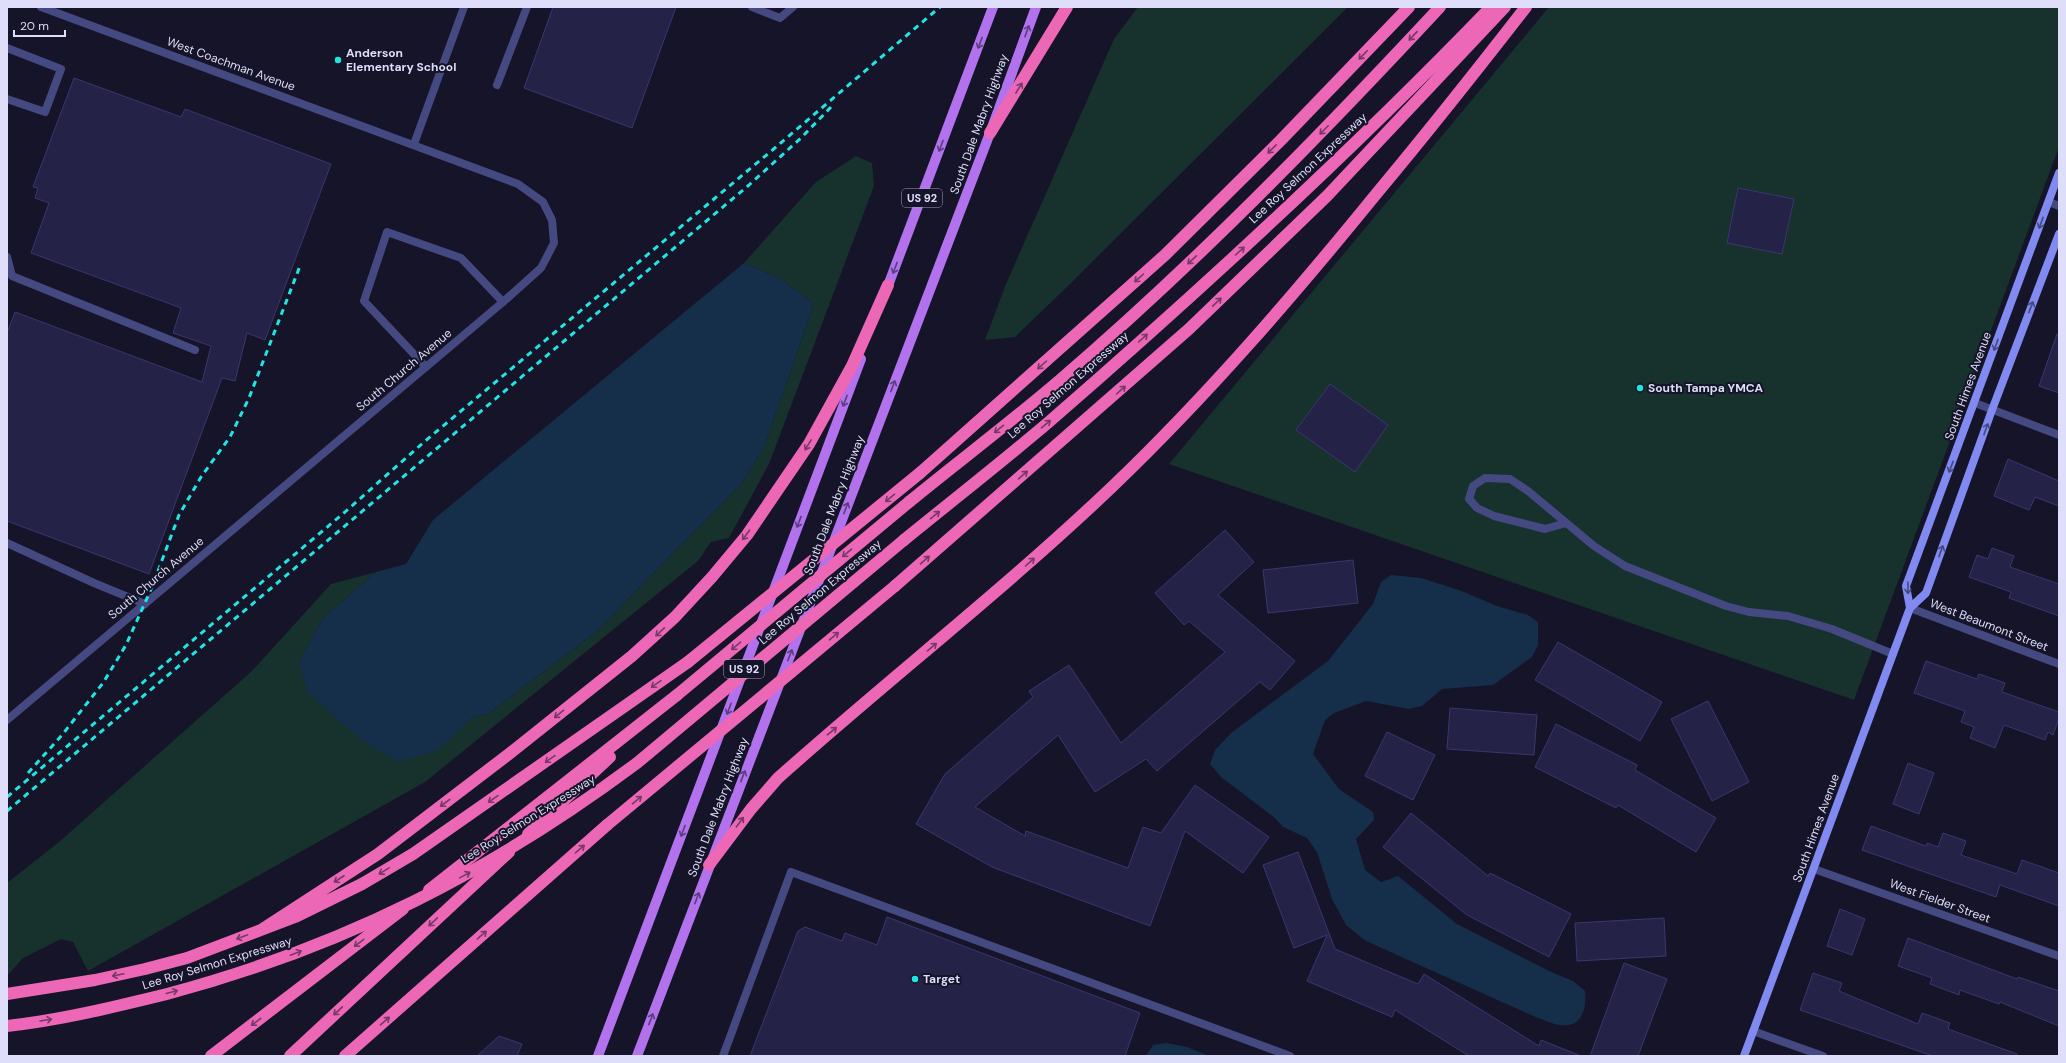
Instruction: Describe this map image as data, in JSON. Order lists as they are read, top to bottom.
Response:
{
  "streets": {
    "highway": ["Lee Roy Selmon Expressway"],
    "main road": ["South Dale Mabry Highway", "US 92"],
    "street": [
      "West Coachman Avenue",
      "South Church Avenue",
      "South Himes Avenue",
      "West Beaumont Street",
      "West Fielder Street"
    ]
  },
  "crossings": [
    ["West Coachman Avenue", "South Church Avenue"],
    ["South Himes Avenue", "West Beaumont Street"],
    ["South Himes Avenue", "West Fielder Street"]
  ],
  "places": ["Anderson Elementary School", "South Tampa YMCA", "Target"],
  "scale_bar": "20 m"
}
